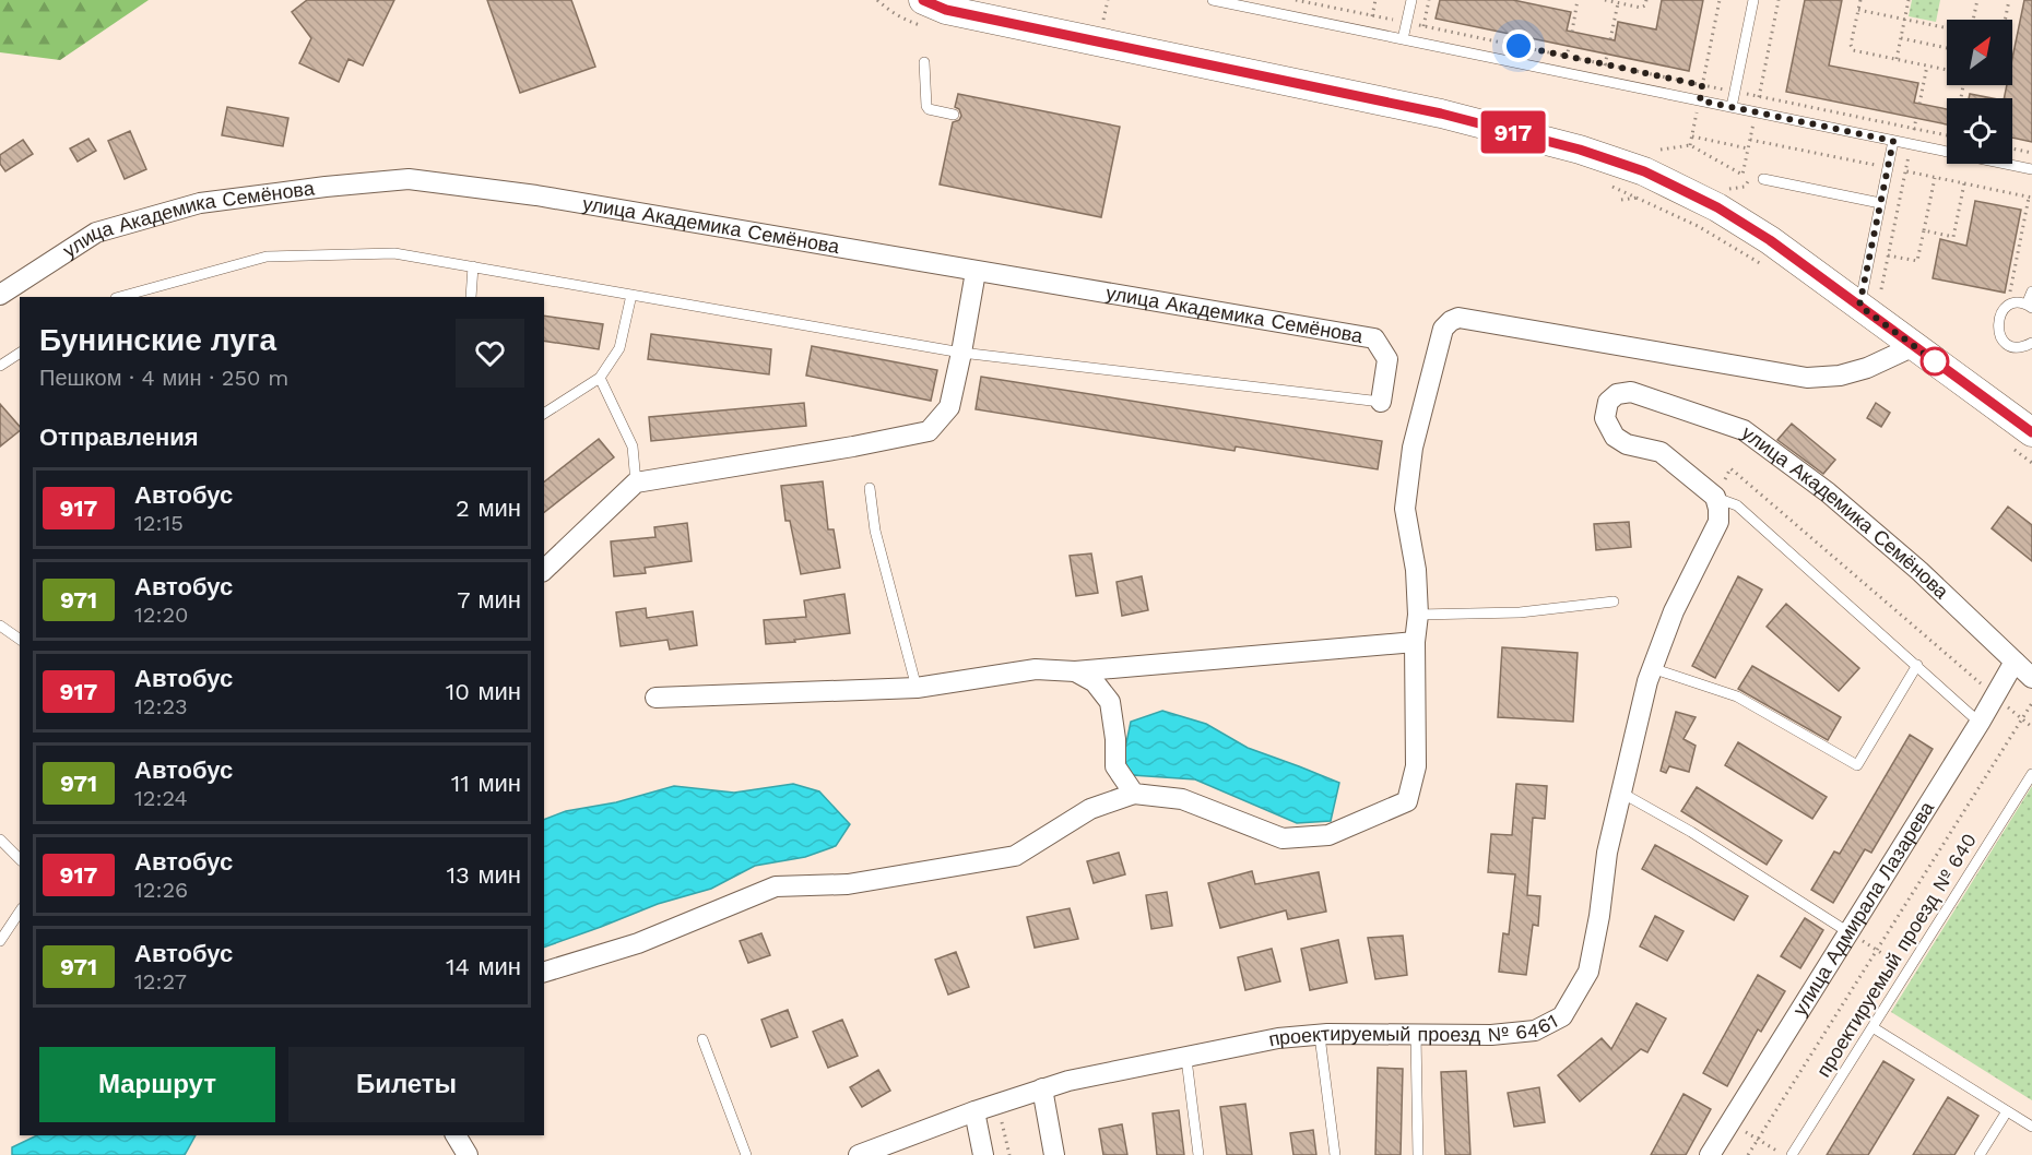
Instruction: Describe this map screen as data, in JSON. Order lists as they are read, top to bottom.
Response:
{
  "streets": {
    "street": ["улица Академика Семёнова", "улица Адмирала Лазарева", "проектируемый проезд № 6461"],
    "lane": ["проектируемый проезд № 640"]
  },
  "crossings": [
    ["улица Академика Семёнова", "улица Адмирала Лазарева"],
    ["улица Академика Семёнова", "проектируемый проезд № 6461"]
  ],
  "lines": ["bus line 917"],
  "north": "top right",
  "page": {
    "on_map": "917",
    "heading": [
      ["Бунинские луга", "Пешком · 4 мин · 250 m"],
      "Отправления"
    ],
    "list": [
      {
        "mark": "917",
        "name": "Автобус",
        "note": "12:15",
        "value": "2 мин"
      },
      {
        "mark": "971",
        "name": "Автобус",
        "note": "12:20",
        "value": "7 мин"
      },
      {
        "mark": "917",
        "name": "Автобус",
        "note": "12:23",
        "value": "10 мин"
      },
      {
        "mark": "971",
        "name": "Автобус",
        "note": "12:24",
        "value": "11 мин"
      },
      {
        "mark": "917",
        "name": "Автобус",
        "note": "12:26",
        "value": "13 мин"
      },
      {
        "mark": "971",
        "name": "Автобус",
        "note": "12:27",
        "value": "14 мин"
      }
    ],
    "buttons": ["Маршрут", "Билеты"]
  }
}
